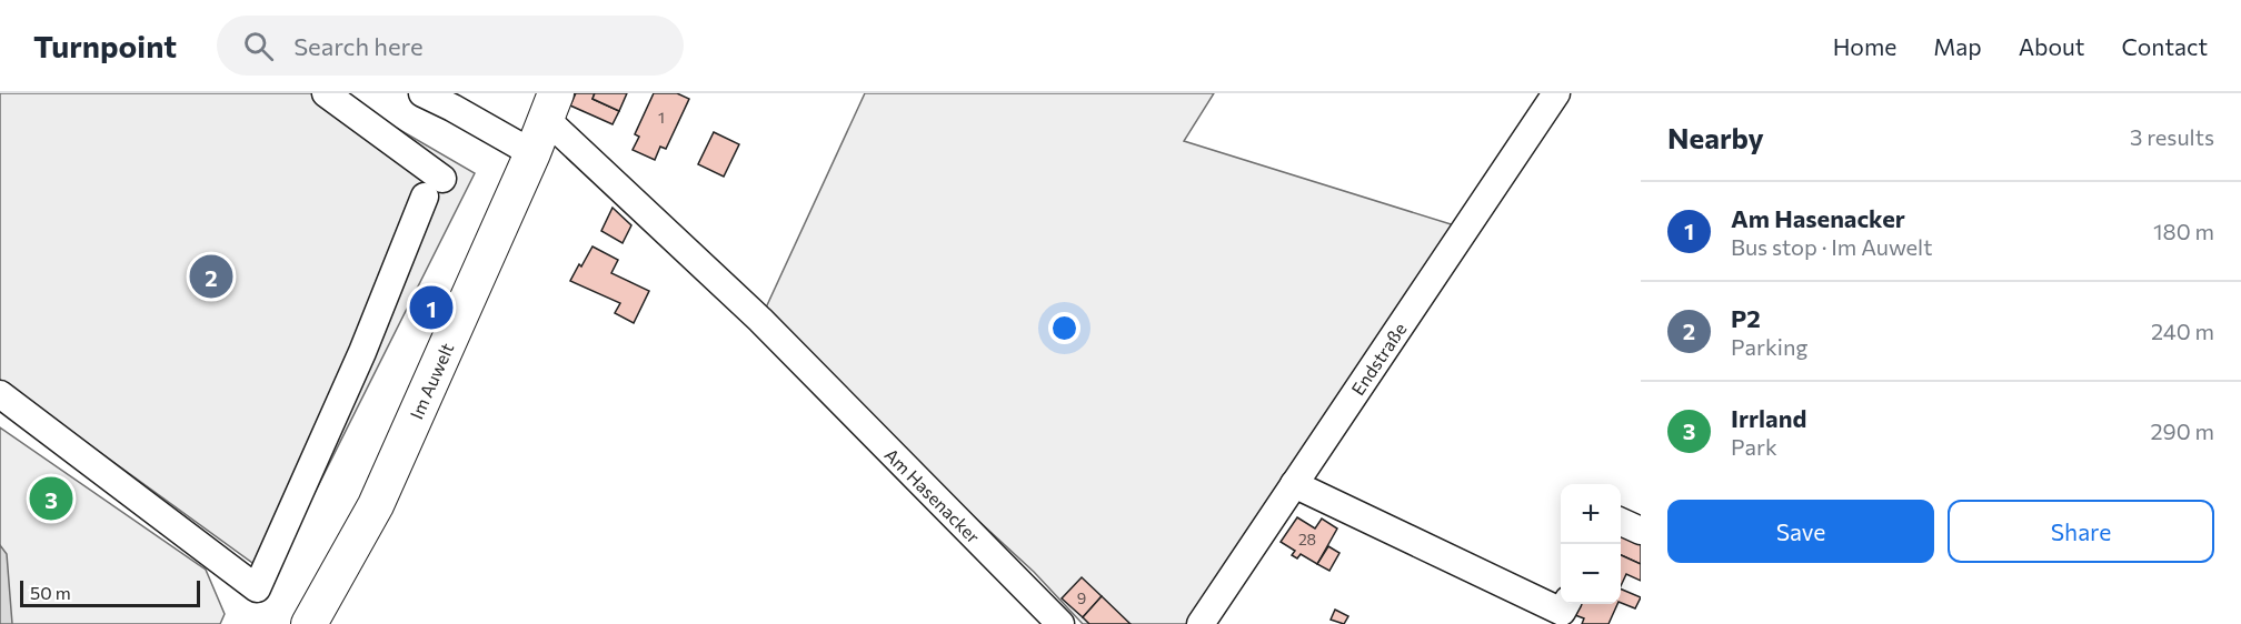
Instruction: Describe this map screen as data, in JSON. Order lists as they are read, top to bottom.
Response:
{
  "streets": {
    "main road": ["Im Auwelt"],
    "street": ["Endstraße", "Am Hasenacker"]
  },
  "crossings": [
    ["Im Auwelt", "Am Hasenacker"]
  ],
  "house_numbers": ["1", "28", "9"],
  "scale_bar": "50 m",
  "page": {
    "header": "Turnpoint",
    "search": "Search here",
    "nav": [
      "Home",
      "Map",
      "About",
      "Contact"
    ],
    "heading": ["Nearby", "3 results"],
    "list": [
      {
        "mark": "1",
        "name": "Am Hasenacker",
        "note": "Bus stop · Im Auwelt",
        "value": "180 m"
      },
      {
        "mark": "2",
        "name": "P2",
        "note": "Parking",
        "value": "240 m"
      },
      {
        "mark": "3",
        "name": "Irrland",
        "note": "Park",
        "value": "290 m"
      }
    ],
    "pins": ["2", "1", "3"],
    "buttons": ["Save", "Share"],
    "map_buttons": ["+", "−"],
    "scale": "50 m"
  }
}
